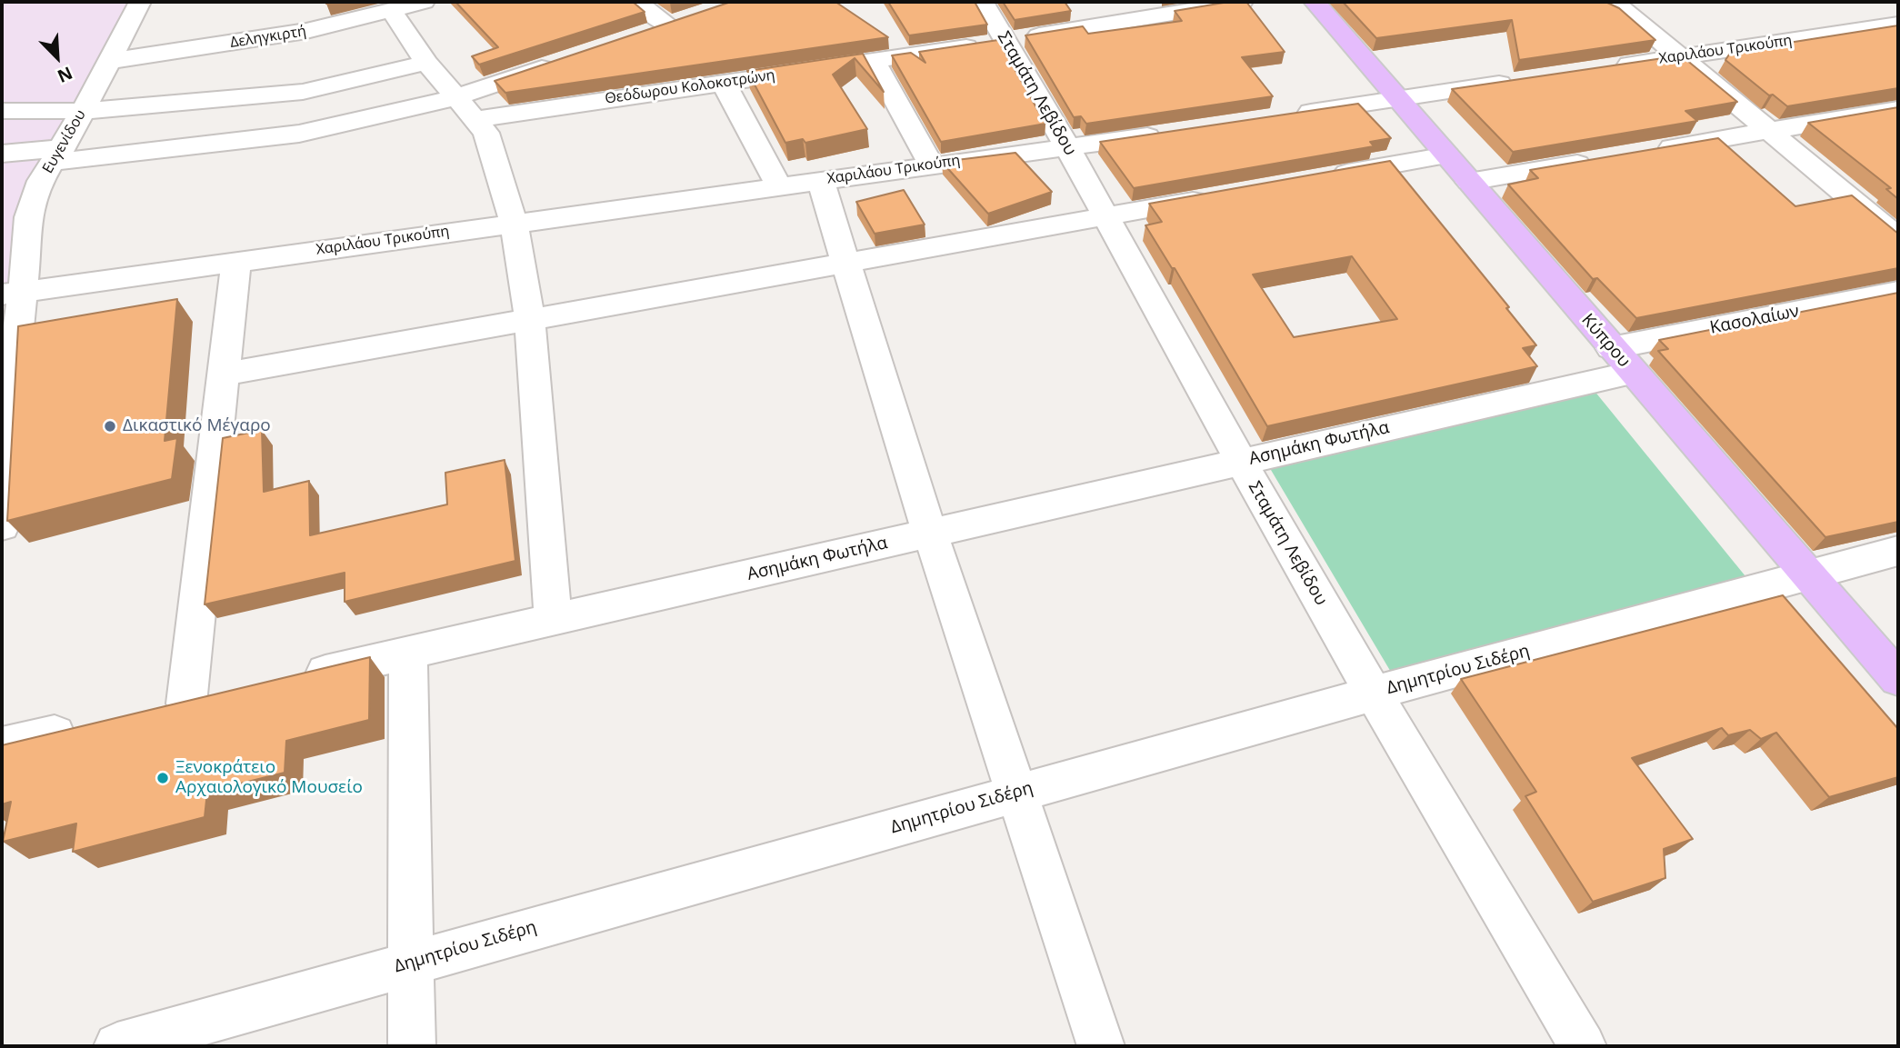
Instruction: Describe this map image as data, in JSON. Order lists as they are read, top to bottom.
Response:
{
  "streets": {
    "main road": ["Κύπρου"],
    "street": [
      "Δεληγκιρτή",
      "Χαριλάου Τρικούπη",
      "Θεόδωρου Κολοκοτρώνη",
      "Σταμάτη Λεβίδου",
      "Ευγενίδου",
      "Κασολαίων",
      "Ασημάκη Φωτήλα",
      "Δημητρίου Σιδέρη"
    ]
  },
  "crossings": [
    ["Δεληγκιρτή", "Ευγενίδου"],
    ["Χαριλάου Τρικούπη", "Σταμάτη Λεβίδου"],
    ["Χαριλάου Τρικούπη", "Ευγενίδου"],
    ["Θεόδωρου Κολοκοτρώνη", "Σταμάτη Λεβίδου"],
    ["Σταμάτη Λεβίδου", "Ασημάκη Φωτήλα"],
    ["Σταμάτη Λεβίδου", "Δημητρίου Σιδέρη"],
    ["Κασολαίων", "Κύπρου"],
    ["Κασολαίων", "Ασημάκη Φωτήλα"],
    ["Κύπρου", "Ασημάκη Φωτήλα"],
    ["Κύπρου", "Δημητρίου Σιδέρη"]
  ],
  "places": ["Δικαστικό Μέγαρο", "Ξενοκράτειο Αρχαιολογικό Μουσείο"],
  "north": "bottom right"
}
